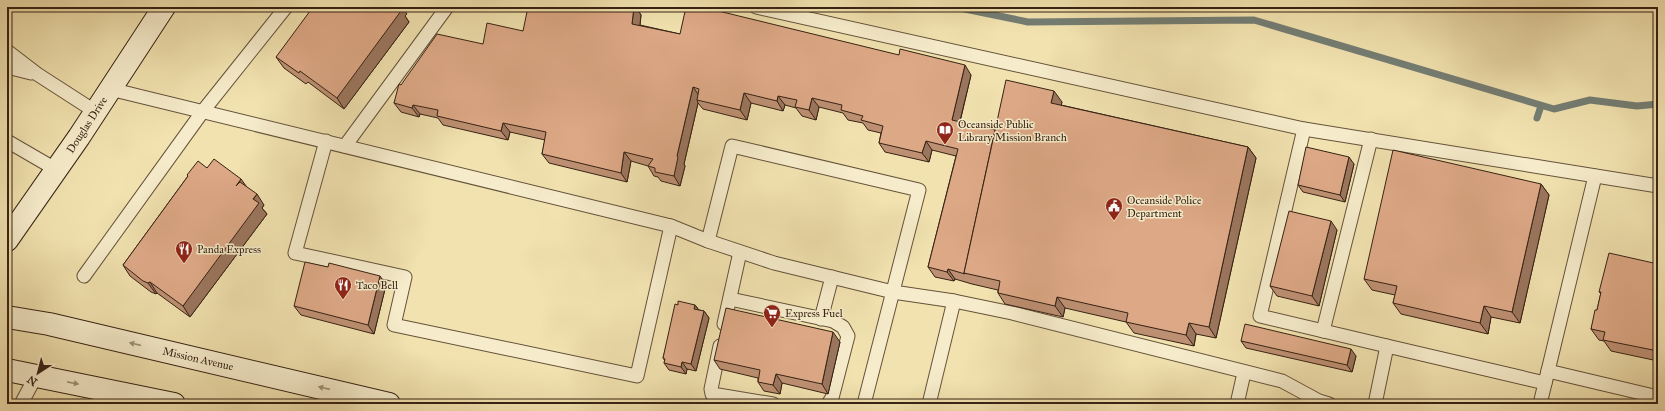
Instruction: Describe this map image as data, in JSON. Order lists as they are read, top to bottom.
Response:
{
  "streets": {
    "main road": ["Douglas Drive", "Mission Avenue"]
  },
  "places": {
    "library": ["Oceanside Public Library Mission Branch"],
    "public building": ["Oceanside Police Department"],
    "restaurant": ["Panda Express", "Taco Bell"],
    "supermarket": ["Express Fuel"]
  },
  "north": "bottom left"
}
